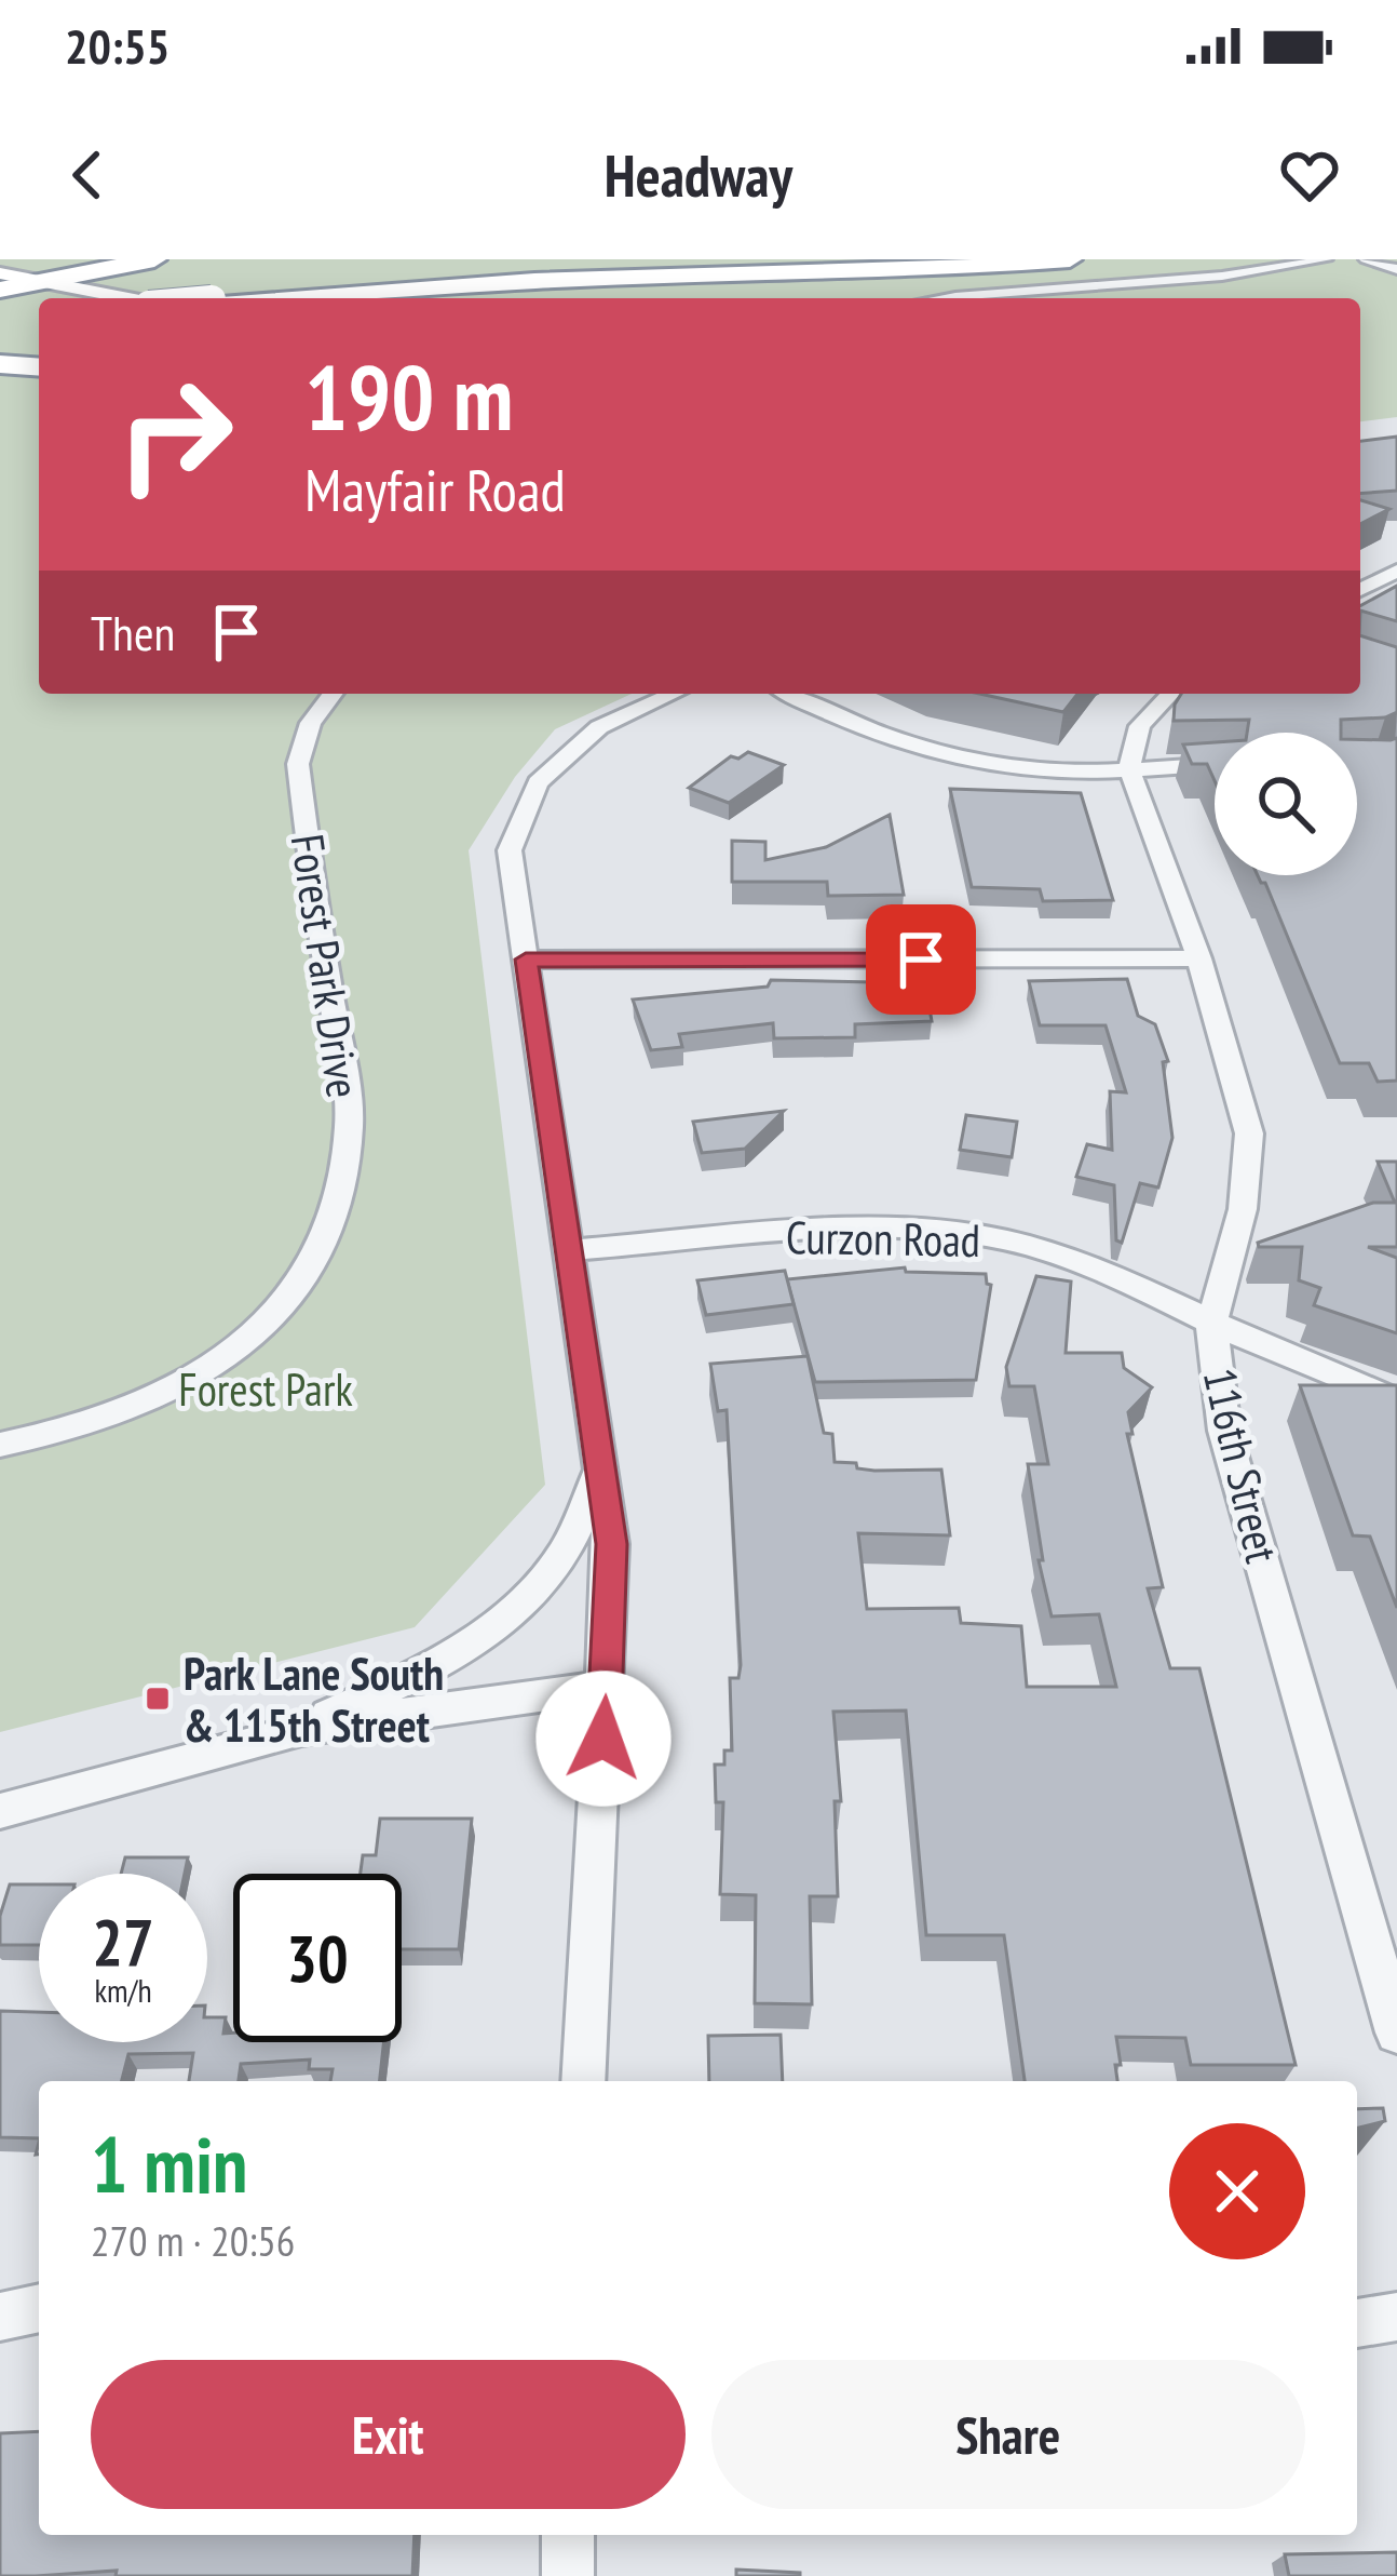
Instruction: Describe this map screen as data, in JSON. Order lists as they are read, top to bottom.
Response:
{
  "streets": {
    "street": ["Forest Park Drive", "Curzon Road", "116th Street"]
  },
  "crossings": [
    ["Curzon Road", "116th Street"]
  ],
  "parks": ["Forest Park"],
  "places": {
    "transit": ["Park Lane South & 115th Street"]
  },
  "page": {
    "status": "20:55",
    "header": "Headway",
    "turn": ["190 m", "Mayfair Road"],
    "then": "Then",
    "speed": "27 km/h",
    "limit": "30",
    "heading": ["1 min", "270 m · 20:56"],
    "buttons": ["Exit", "Share"]
  }
}
